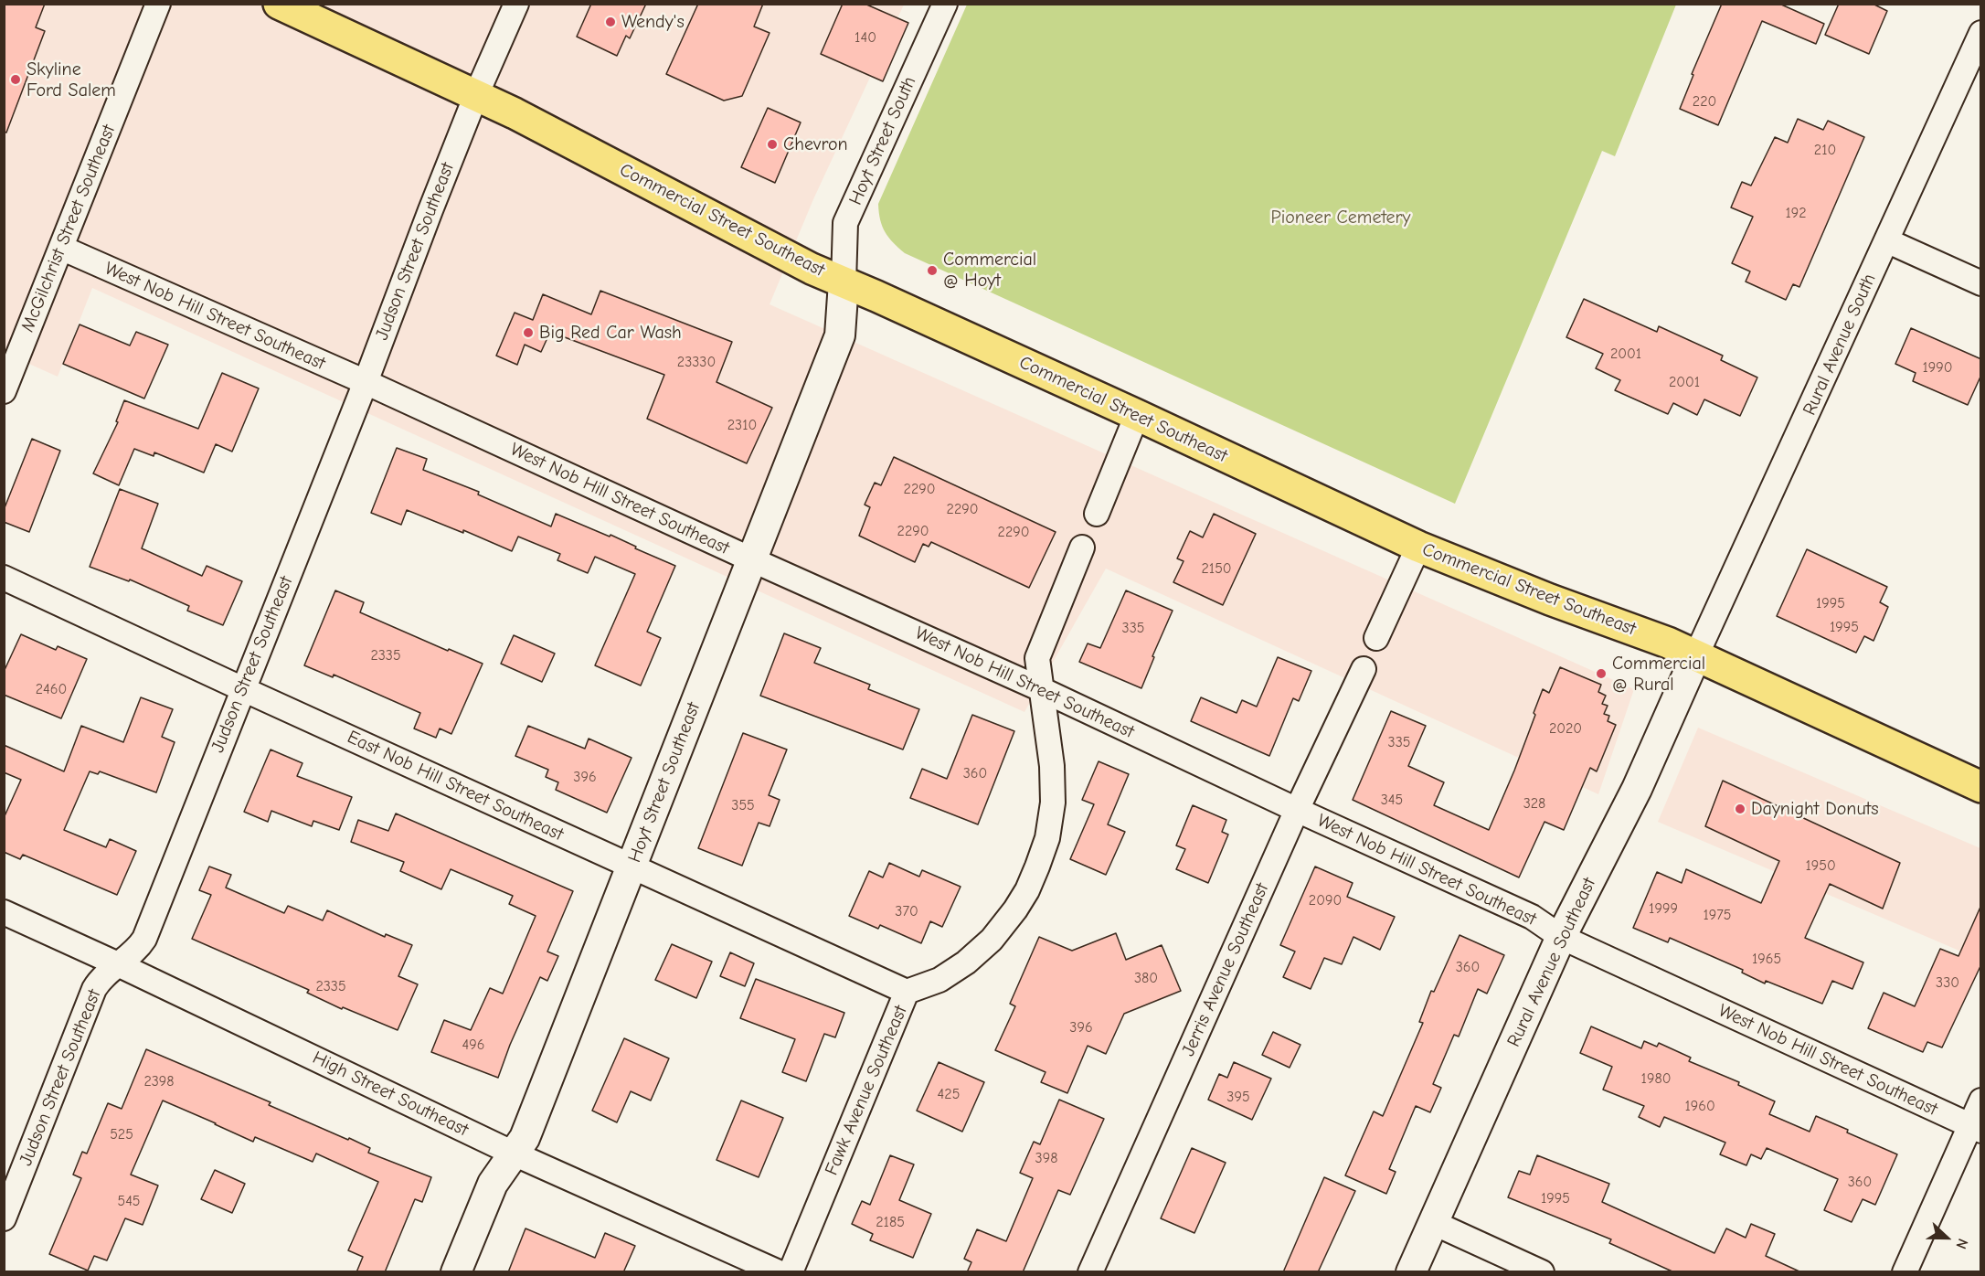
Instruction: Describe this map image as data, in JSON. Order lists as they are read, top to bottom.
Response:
{
  "streets": {
    "main road": ["Commercial Street Southeast"],
    "street": [
      "Hoyt Street South",
      "McGilchrist Street Southeast",
      "Judson Street Southeast",
      "West Nob Hill Street Southeast",
      "Rural Avenue South",
      "Hoyt Street Southeast",
      "East Nob Hill Street Southeast",
      "Rural Avenue Southeast",
      "Jerris Avenue Southeast",
      "Fawk Avenue Southeast",
      "High Street Southeast"
    ]
  },
  "crossings": [
    ["Hoyt Street South", "Commercial Street Southeast"],
    ["Hoyt Street South", "Hoyt Street Southeast"],
    ["Commercial Street Southeast", "Judson Street Southeast"],
    ["Commercial Street Southeast", "Rural Avenue South"],
    ["Commercial Street Southeast", "Hoyt Street Southeast"],
    ["Commercial Street Southeast", "Rural Avenue Southeast"],
    ["McGilchrist Street Southeast", "West Nob Hill Street Southeast"],
    ["Judson Street Southeast", "West Nob Hill Street Southeast"],
    ["Judson Street Southeast", "East Nob Hill Street Southeast"],
    ["Judson Street Southeast", "High Street Southeast"],
    ["West Nob Hill Street Southeast", "Hoyt Street Southeast"],
    ["West Nob Hill Street Southeast", "Rural Avenue Southeast"],
    ["West Nob Hill Street Southeast", "Jerris Avenue Southeast"],
    ["West Nob Hill Street Southeast", "Fawk Avenue Southeast"],
    ["Rural Avenue South", "Rural Avenue Southeast"],
    ["Hoyt Street Southeast", "East Nob Hill Street Southeast"],
    ["Hoyt Street Southeast", "High Street Southeast"],
    ["East Nob Hill Street Southeast", "Fawk Avenue Southeast"]
  ],
  "parks": ["Pioneer Cemetery"],
  "places": [
    "Wendy's",
    "Skyline Ford Salem",
    "Chevron",
    "Commercial @ Hoyt",
    "Big Red Car Wash",
    "Commercial @ Rural",
    "Daynight Donuts"
  ],
  "house_numbers": [
    "140",
    "220",
    "210",
    "192",
    "2001",
    "23330",
    "1990",
    "2001",
    "2310",
    "2290",
    "2290",
    "2290",
    "2290",
    "2150",
    "1995",
    "1995",
    "335",
    "2335",
    "2460",
    "2020",
    "335",
    "360",
    "396",
    "345",
    "328",
    "355",
    "1950",
    "2090",
    "1999",
    "370",
    "1975",
    "1965",
    "360",
    "380",
    "330",
    "2335",
    "396",
    "496",
    "1980",
    "2398",
    "425",
    "395",
    "1960",
    "525",
    "398",
    "360",
    "1995",
    "545",
    "2185"
  ],
  "north": "right"
}
